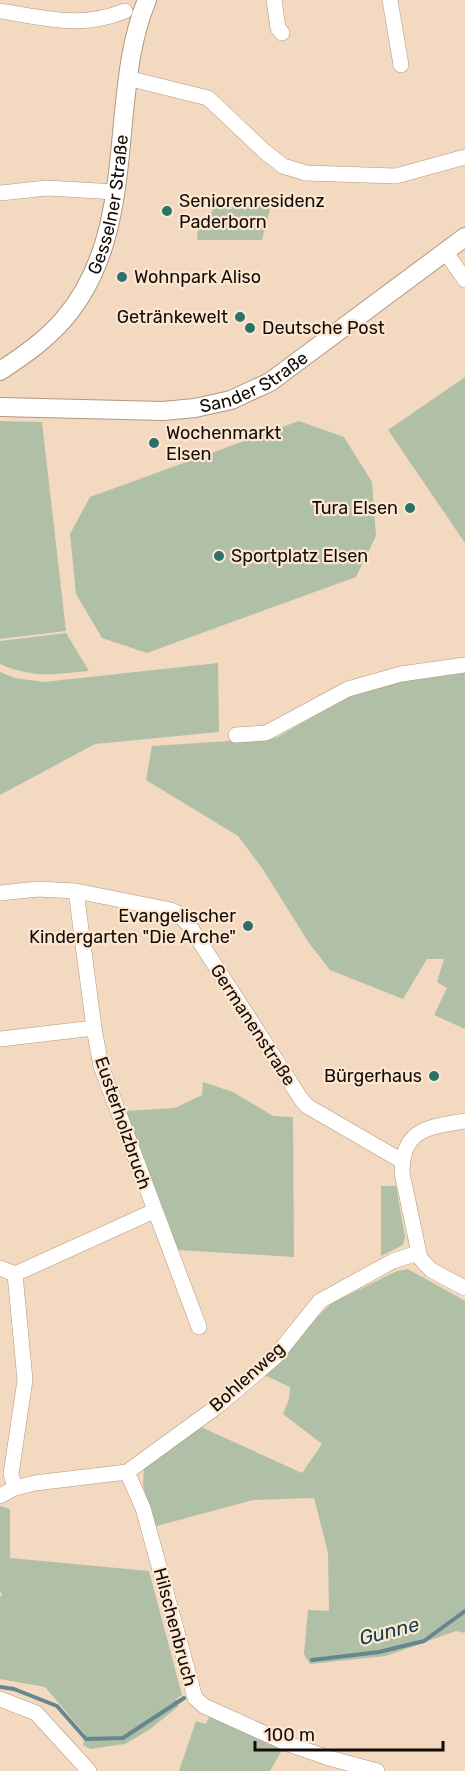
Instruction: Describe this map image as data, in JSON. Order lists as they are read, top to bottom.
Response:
{
  "streets": {
    "street": [
      "Gesselner Straße",
      "Sander Straße",
      "Germanenstraße",
      "Eusterholzbruch",
      "Bohlenweg",
      "Hilschenbruch"
    ]
  },
  "crossings": [
    ["Germanenstraße", "Eusterholzbruch"],
    ["Bohlenweg", "Hilschenbruch"]
  ],
  "water": ["Gunne"],
  "places": [
    "Seniorenresidenz Paderborn",
    "Wohnpark Aliso",
    "Getränkewelt",
    "Deutsche Post",
    "Wochenmarkt Elsen",
    "Tura Elsen",
    "Sportplatz Elsen",
    "Evangelischer Kindergarten \"Die Arche\"",
    "Bürgerhaus"
  ],
  "scale_bar": "100 m"
}
